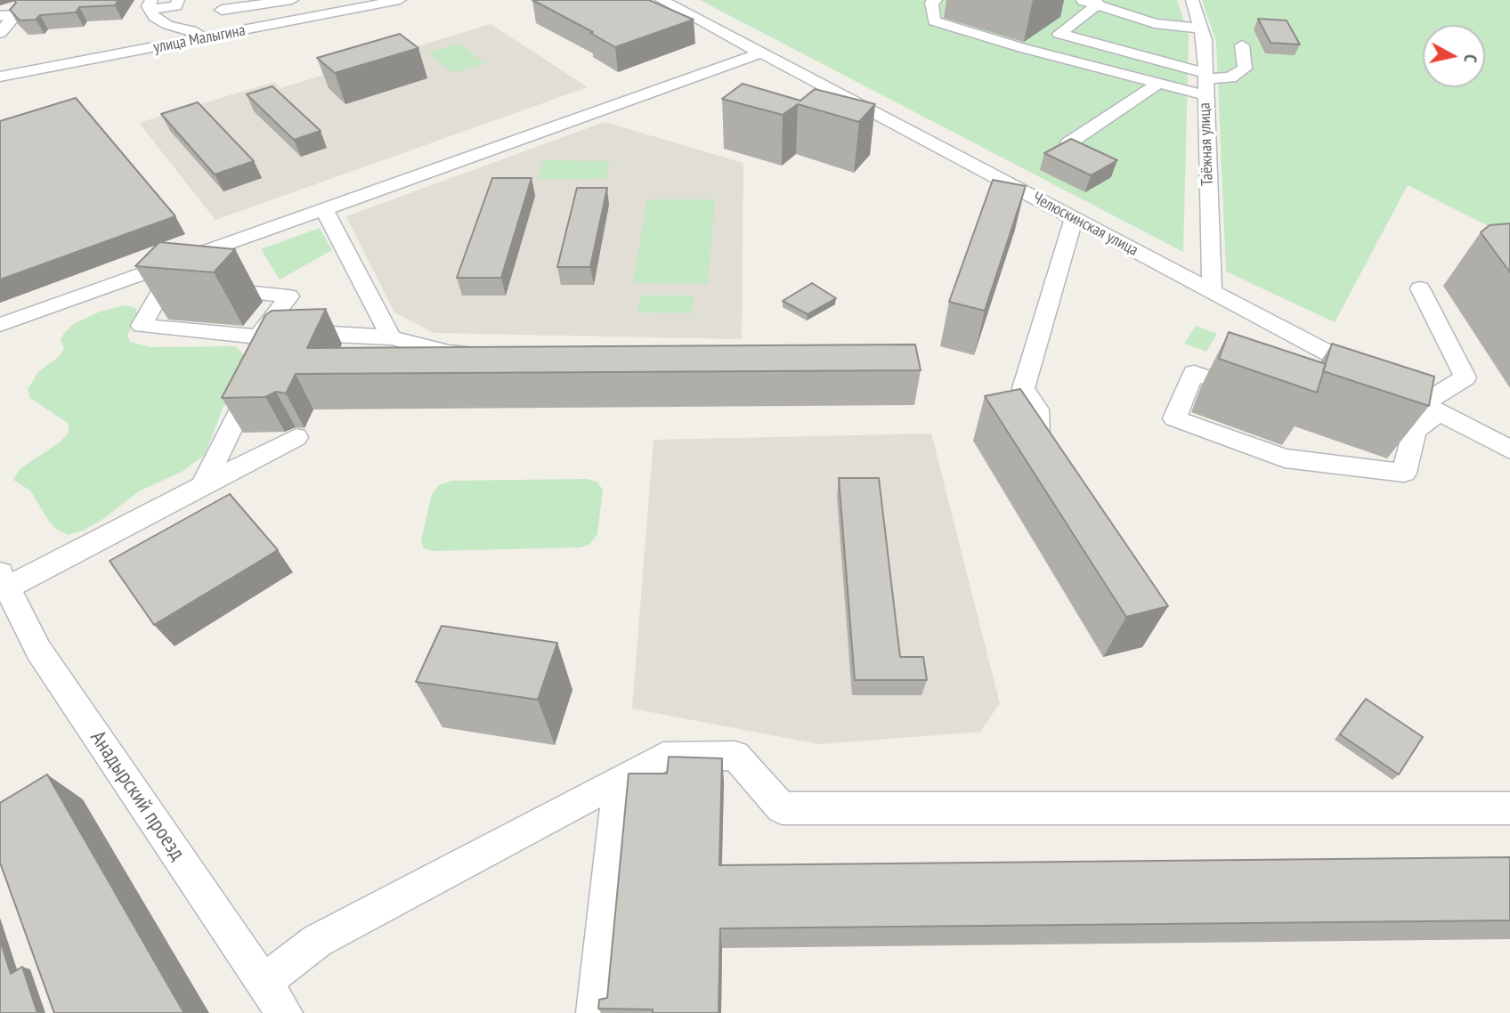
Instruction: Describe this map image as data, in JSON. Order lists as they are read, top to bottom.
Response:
{
  "streets": {
    "street": [
      "улица Малыгина",
      "Таёжная улица",
      "Челюскинская улица",
      "Анадырский проезд"
    ]
  },
  "crossings": [
    ["Таёжная улица", "Челюскинская улица"]
  ],
  "north": "right"
}
